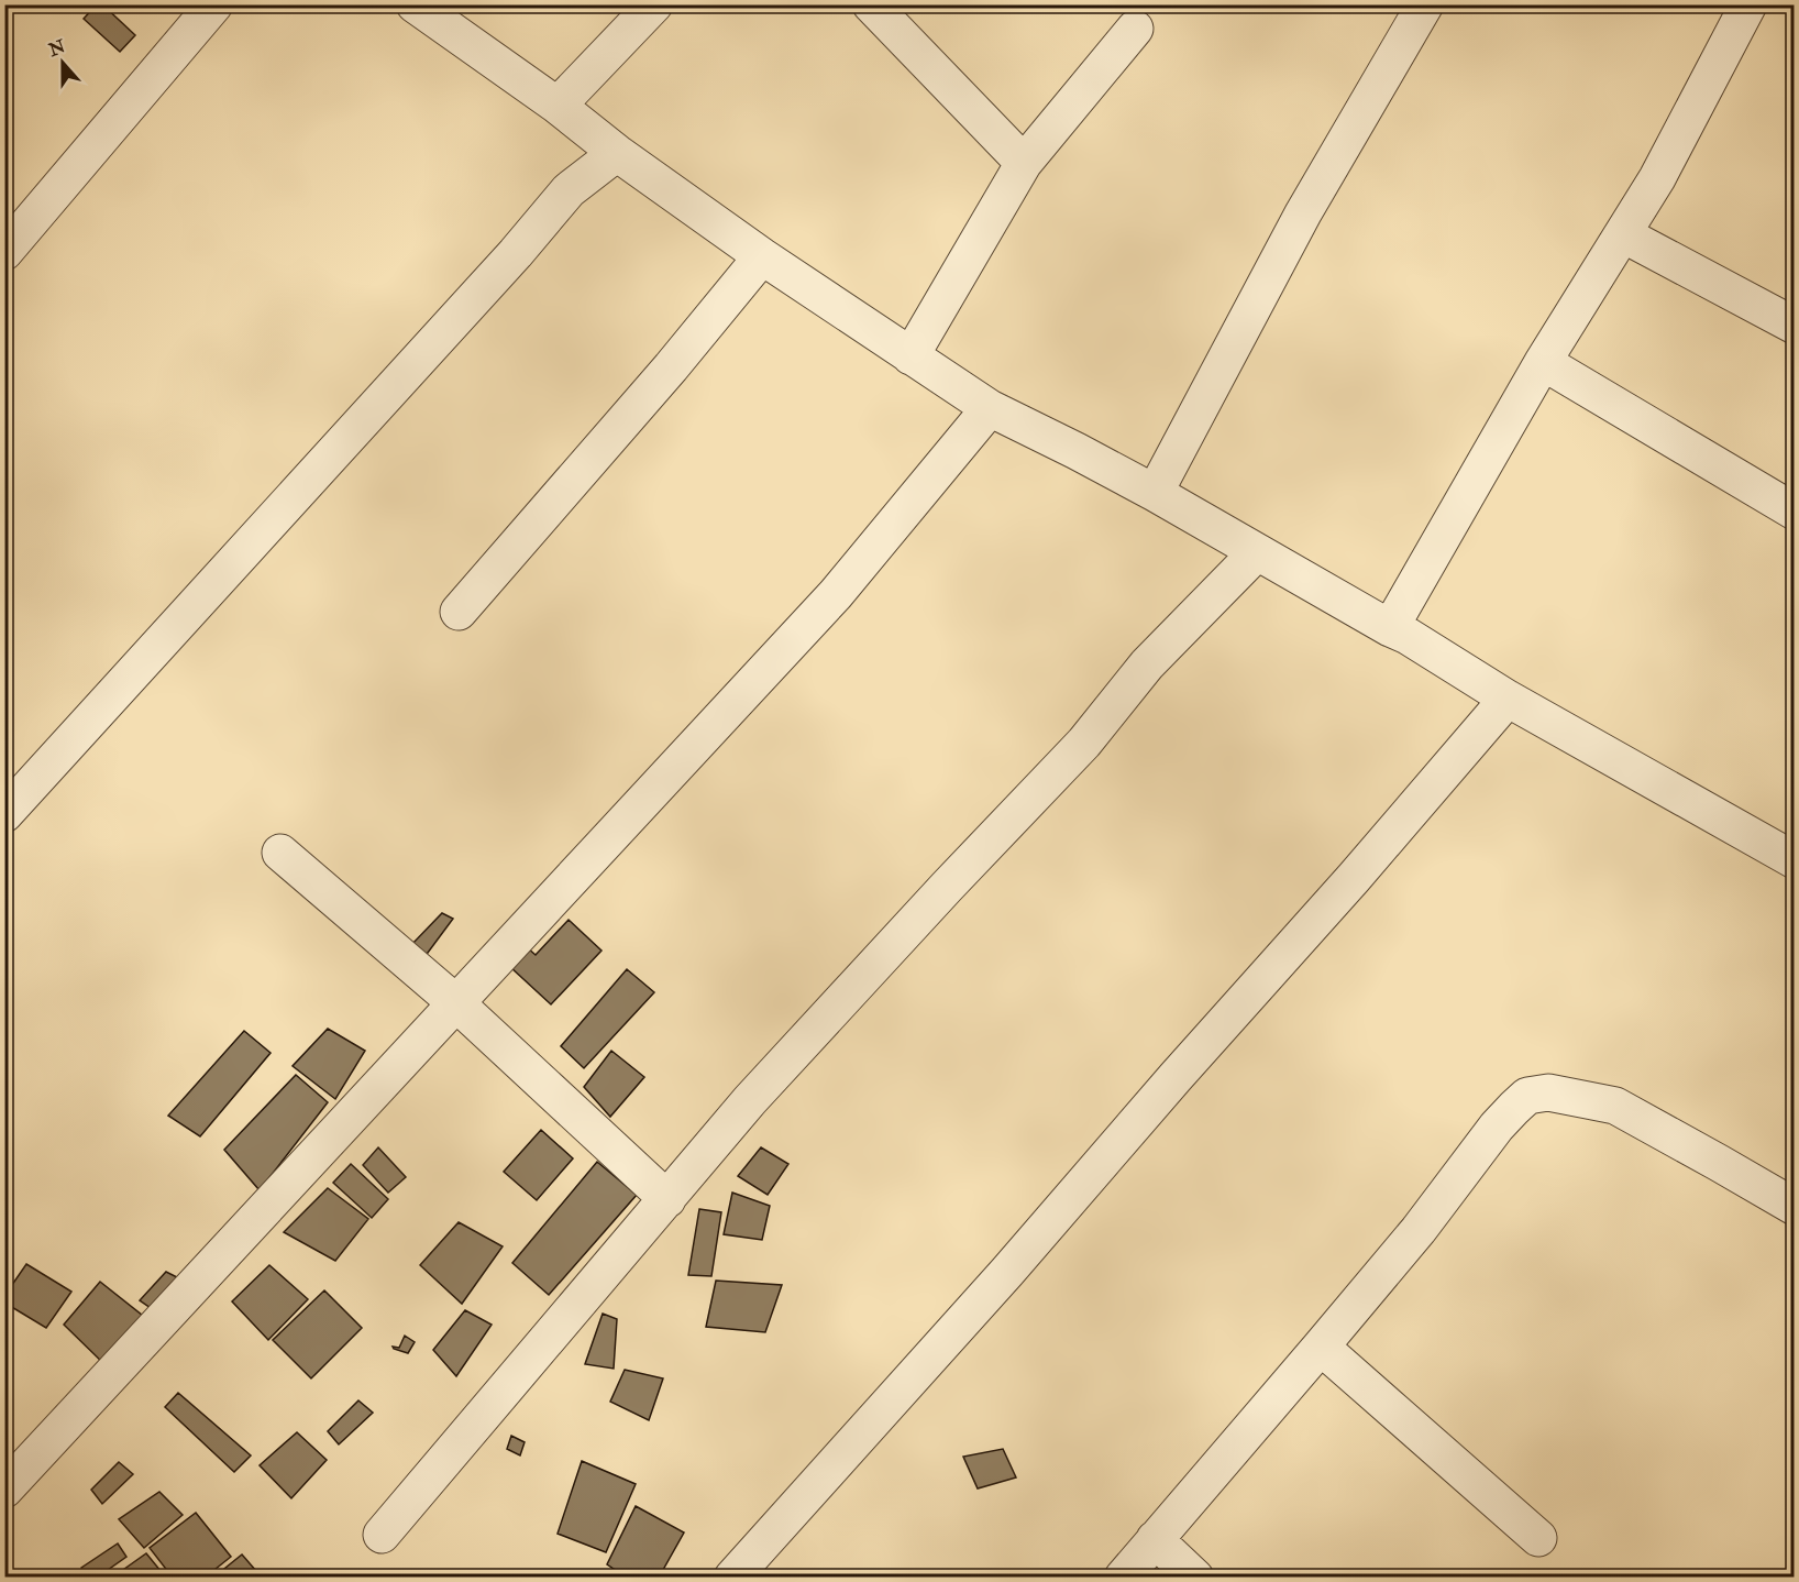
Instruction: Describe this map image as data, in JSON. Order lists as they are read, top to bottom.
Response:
{
  "north": "top"
}
